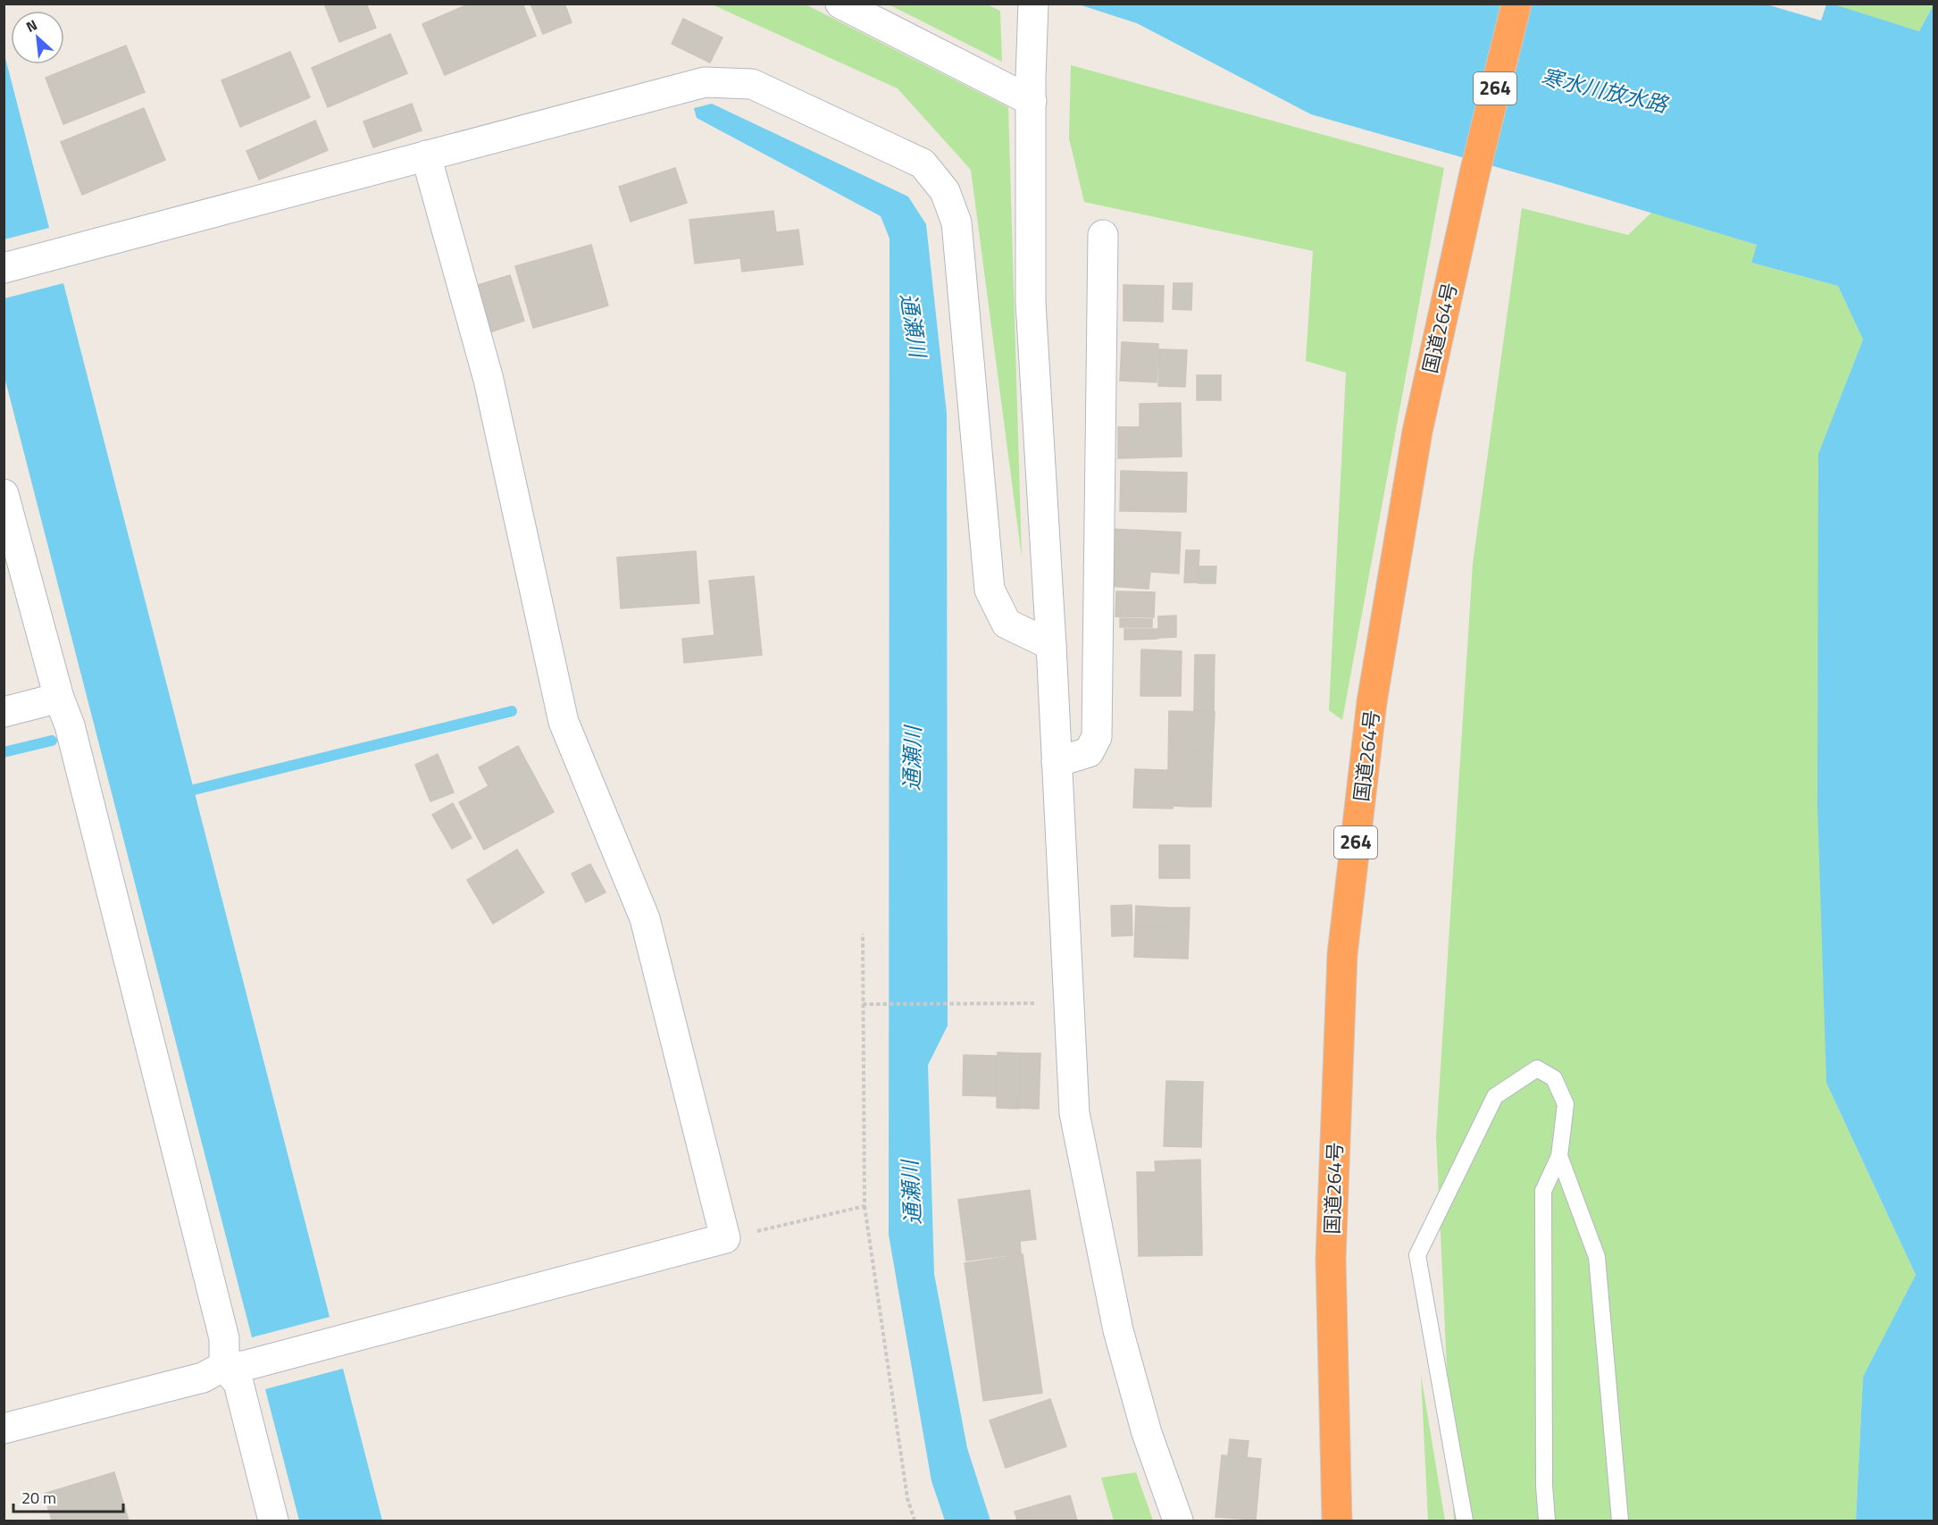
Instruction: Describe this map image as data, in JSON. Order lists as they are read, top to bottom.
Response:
{
  "streets": {
    "highway": ["264", "国道264号"]
  },
  "water": ["寒水川放水路", "通瀬川"],
  "scale_bar": "20 m",
  "north": "top left"
}
